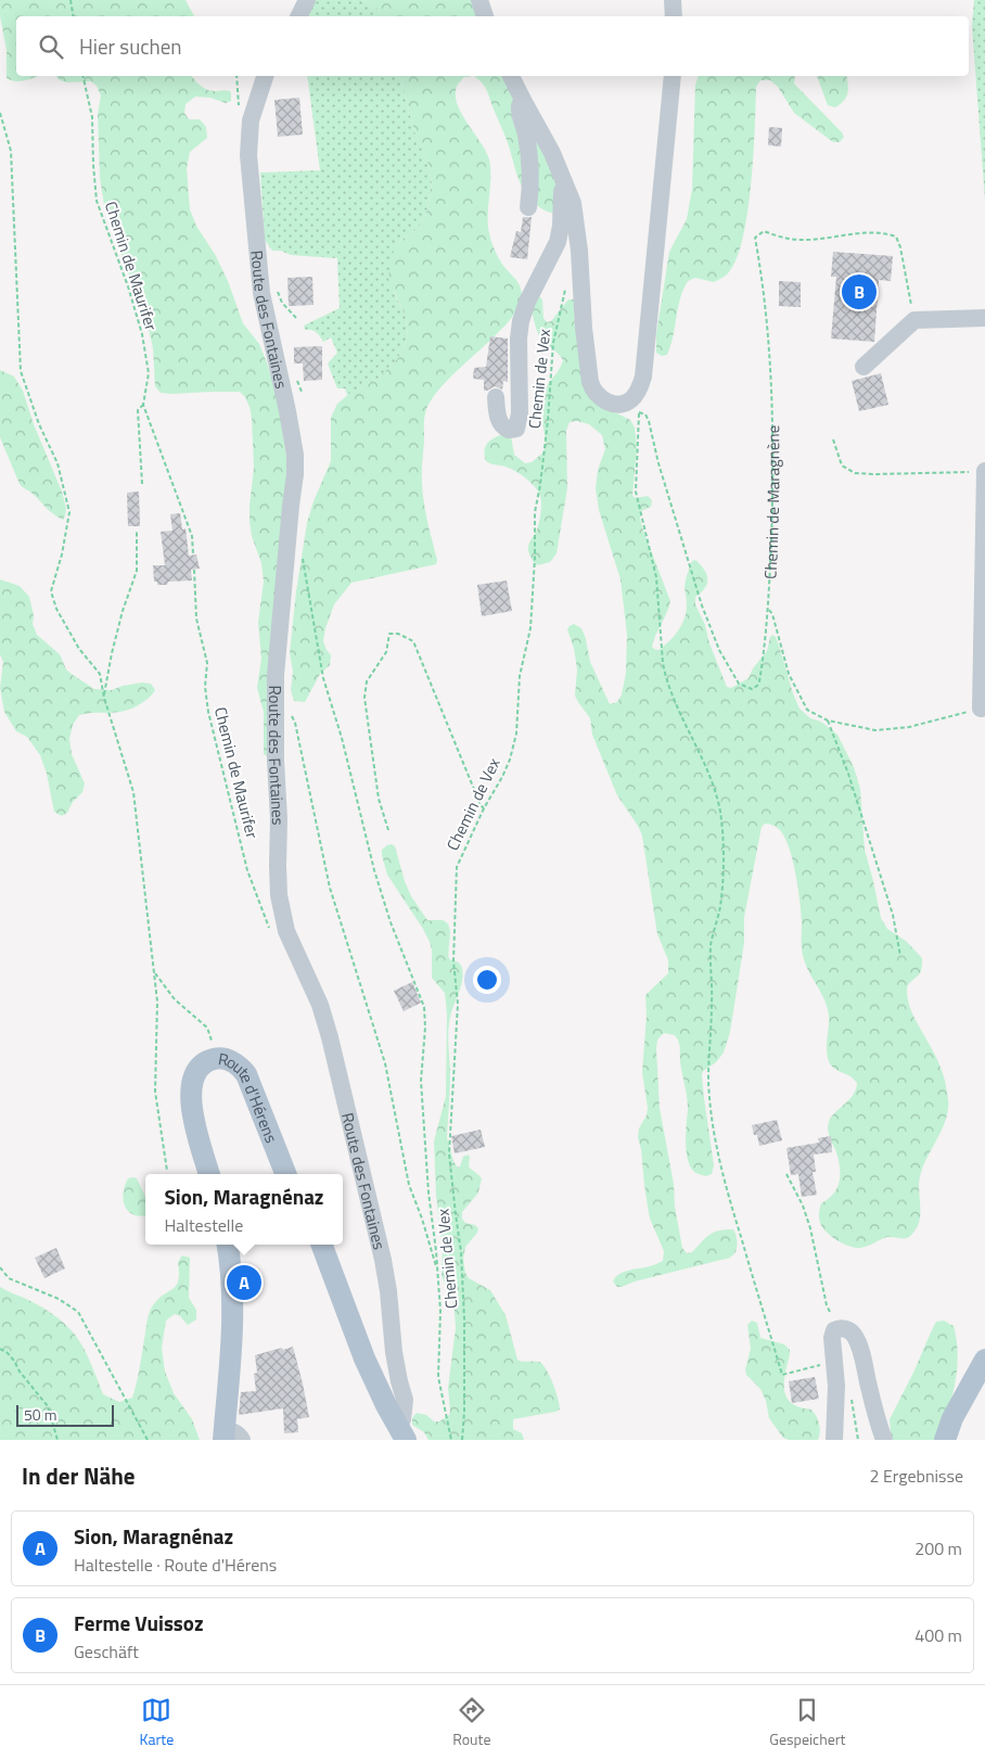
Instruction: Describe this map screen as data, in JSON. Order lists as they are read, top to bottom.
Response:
{
  "streets": {
    "main road": ["Route d'Hérens"],
    "street": ["Route des Fontaines"],
    "path": ["Chemin de Maurifer", "Chemin de Vex", "Chemin de Maragnène"]
  },
  "scale_bar": "50 m",
  "page": {
    "search": "Hier suchen",
    "pins": ["B", "A"],
    "popup": ["Sion, Maragnénaz", "Haltestelle"],
    "scale": "50 m",
    "heading": ["In der Nähe", "2 Ergebnisse"],
    "list": [
      {
        "mark": "A",
        "name": "Sion, Maragnénaz",
        "note": "Haltestelle · Route d'Hérens",
        "value": "200 m"
      },
      {
        "mark": "B",
        "name": "Ferme Vuissoz",
        "note": "Geschäft",
        "value": "400 m"
      }
    ],
    "nav": ["Karte", "Route", "Gespeichert"]
  }
}
